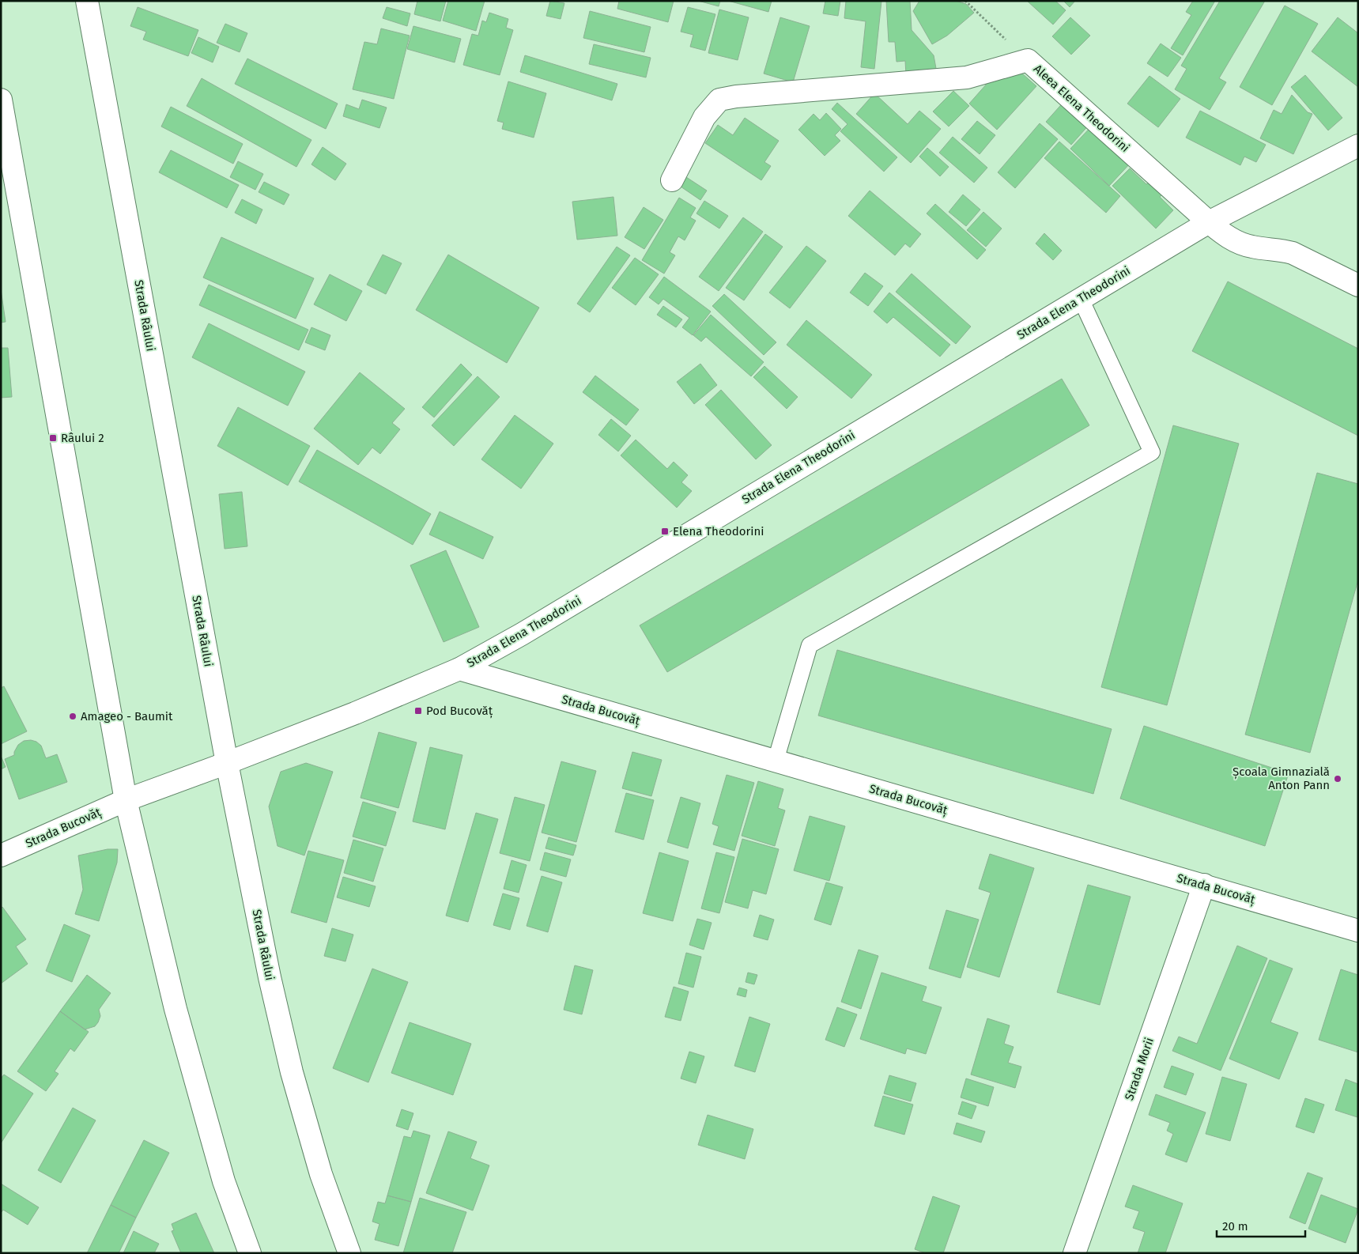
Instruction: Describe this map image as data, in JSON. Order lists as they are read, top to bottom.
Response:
{
  "streets": {
    "main road": [
      "Aleea Elena Theodorini",
      "Strada Elena Theodorini",
      "Strada Râului",
      "Strada Bucovăț",
      "Strada Morii"
    ]
  },
  "crossings": [
    ["Aleea Elena Theodorini", "Strada Elena Theodorini"],
    ["Strada Elena Theodorini", "Strada Râului"],
    ["Strada Elena Theodorini", "Strada Bucovăț"],
    ["Strada Bucovăț", "Strada Morii"]
  ],
  "places": {
    "transit": ["Râului 2", "Elena Theodorini", "Pod Bucovăț"],
    "other": ["Amageo - Baumit", "Școala Gimnazială Anton Pann"]
  },
  "scale_bar": "20 m"
}
